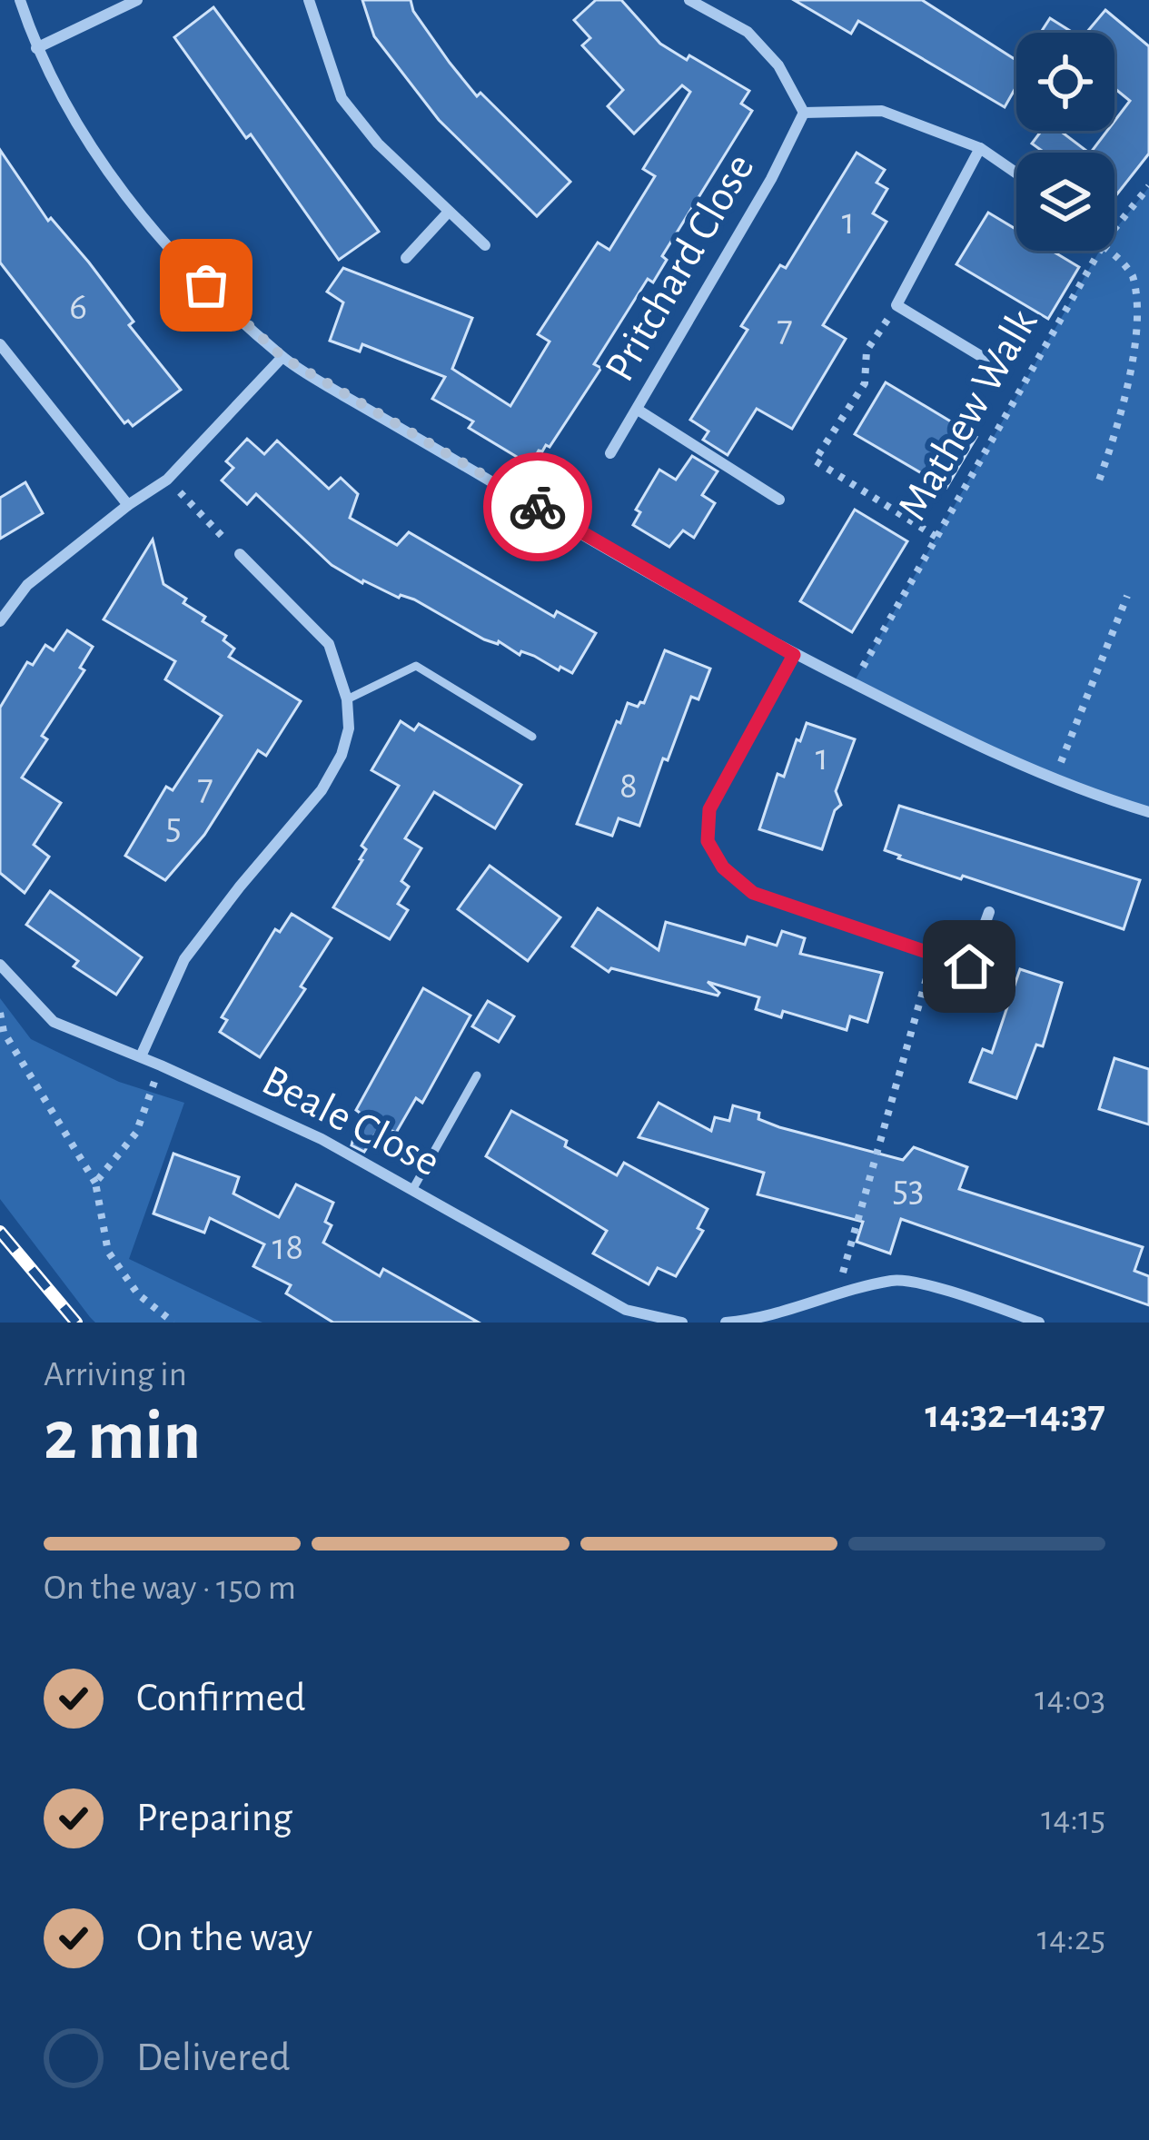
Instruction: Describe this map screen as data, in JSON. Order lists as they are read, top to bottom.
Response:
{
  "streets": {
    "street": ["Pritchard Close", "Beale Close"],
    "path": ["Mathew Walk"]
  },
  "house_numbers": [
    "1",
    "6",
    "7",
    "1",
    "8",
    "7",
    "5",
    "53",
    "18"
  ],
  "page": {
    "heading": ["2 min", "Arriving in", "14:32–14:37"],
    "bar": "On the way · 150 m",
    "list": [
      ["Confirmed", "14:03"],
      ["Preparing", "14:15"],
      ["On the way", "14:25"],
      "Delivered"
    ]
  }
}
